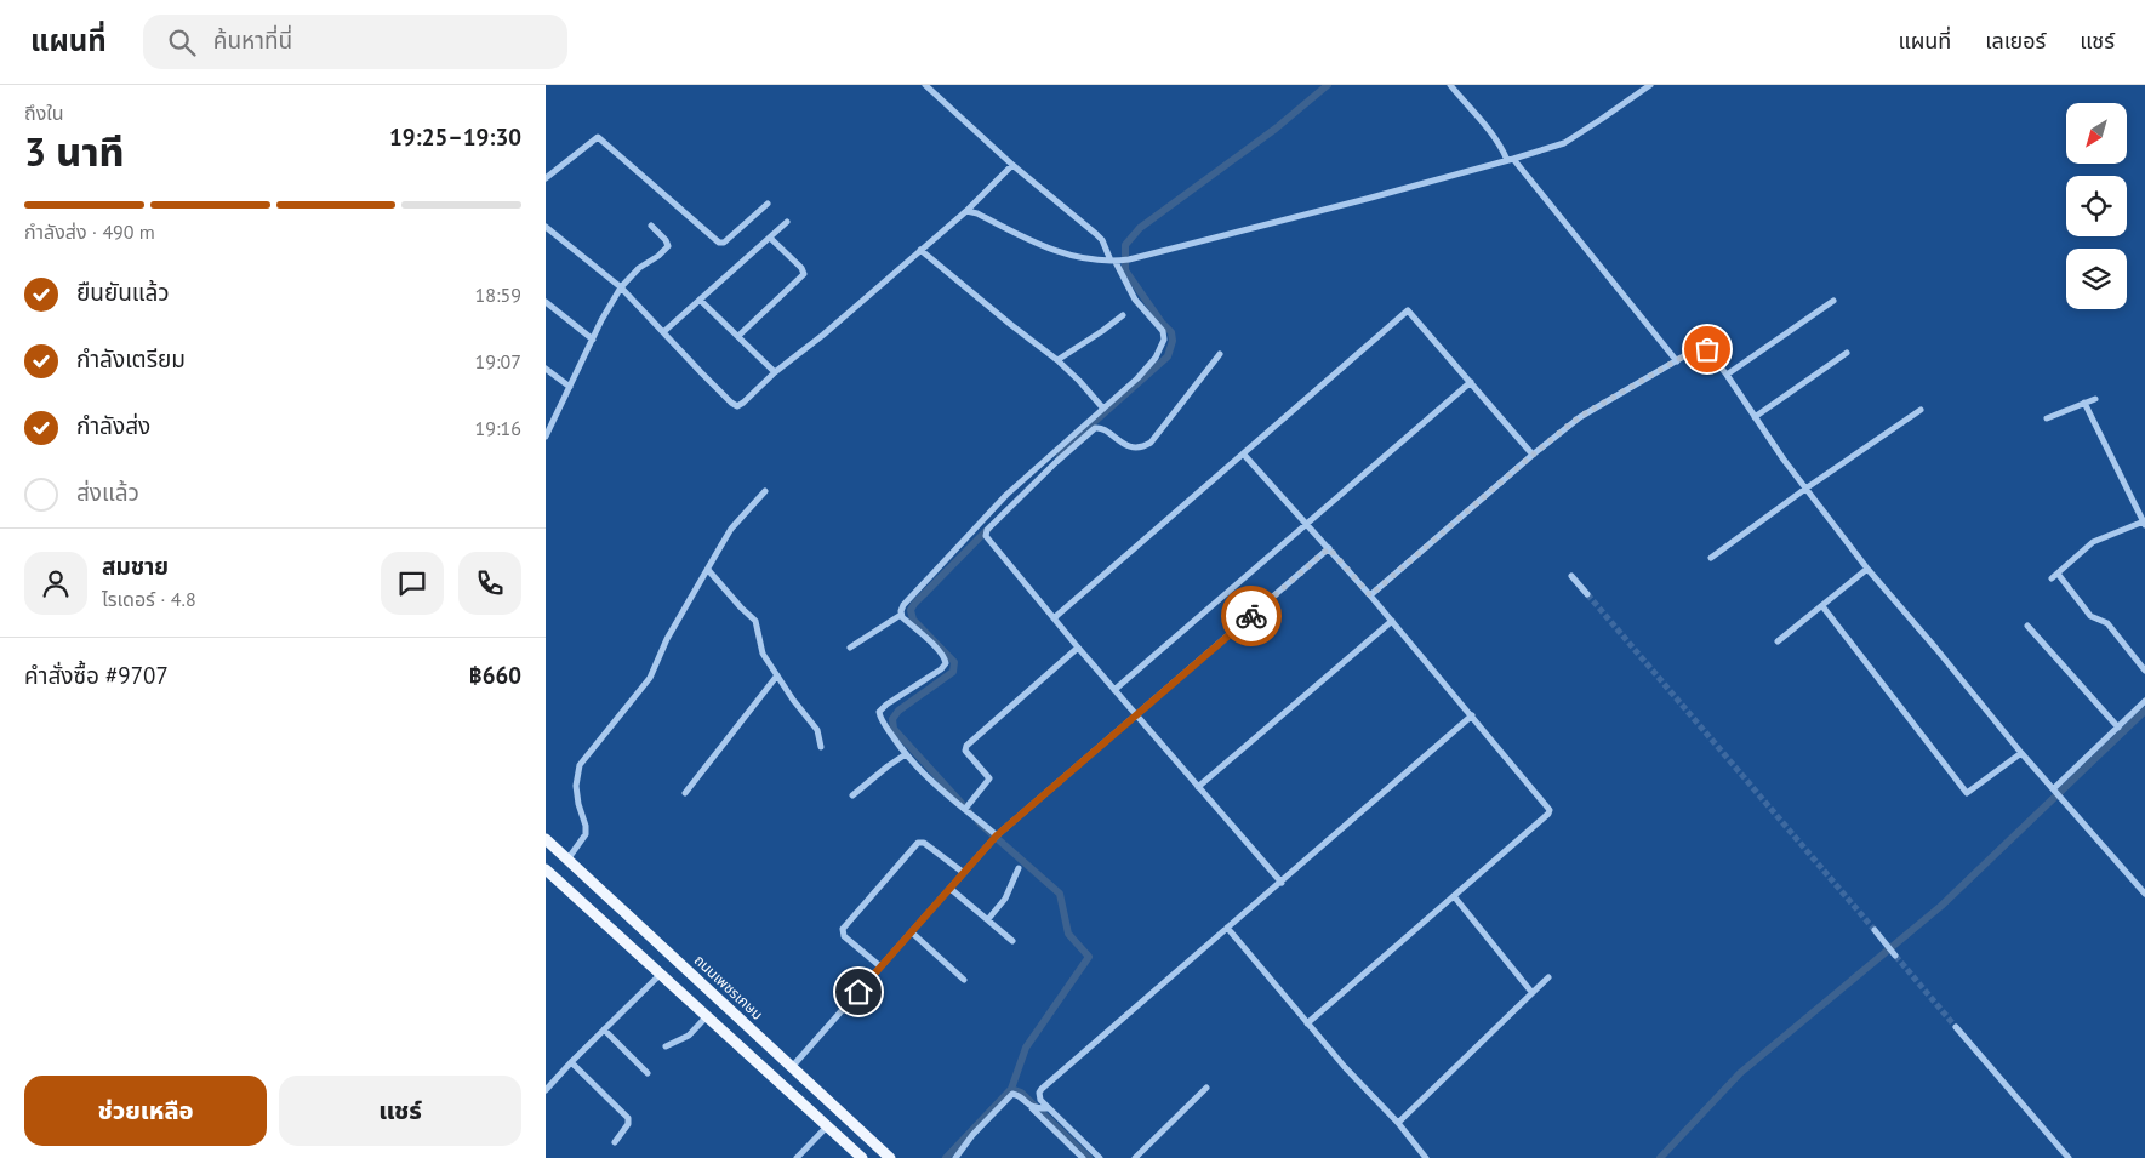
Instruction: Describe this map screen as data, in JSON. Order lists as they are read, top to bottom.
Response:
{
  "streets": {
    "main road": ["ถนนเพชรเกษม"]
  },
  "north": "bottom left",
  "page": {
    "header": "แผนที่",
    "search": "ค้นหาที่นี่",
    "nav": ["แผนที่", "เลเยอร์", "แชร์"],
    "heading": ["3 นาที", "ถึงใน", "19:25–19:30"],
    "panel": [
      "สมชาย",
      "ไรเดอร์ · 4.8",
      "คำสั่งซื้อ #9707",
      "฿660"
    ],
    "bar": "กำลังส่ง · 490 m",
    "list": [
      ["ยืนยันแล้ว", "18:59"],
      ["กำลังเตรียม", "19:07"],
      ["กำลังส่ง", "19:16"],
      "ส่งแล้ว"
    ],
    "buttons": ["ช่วยเหลือ", "แชร์"]
  }
}
